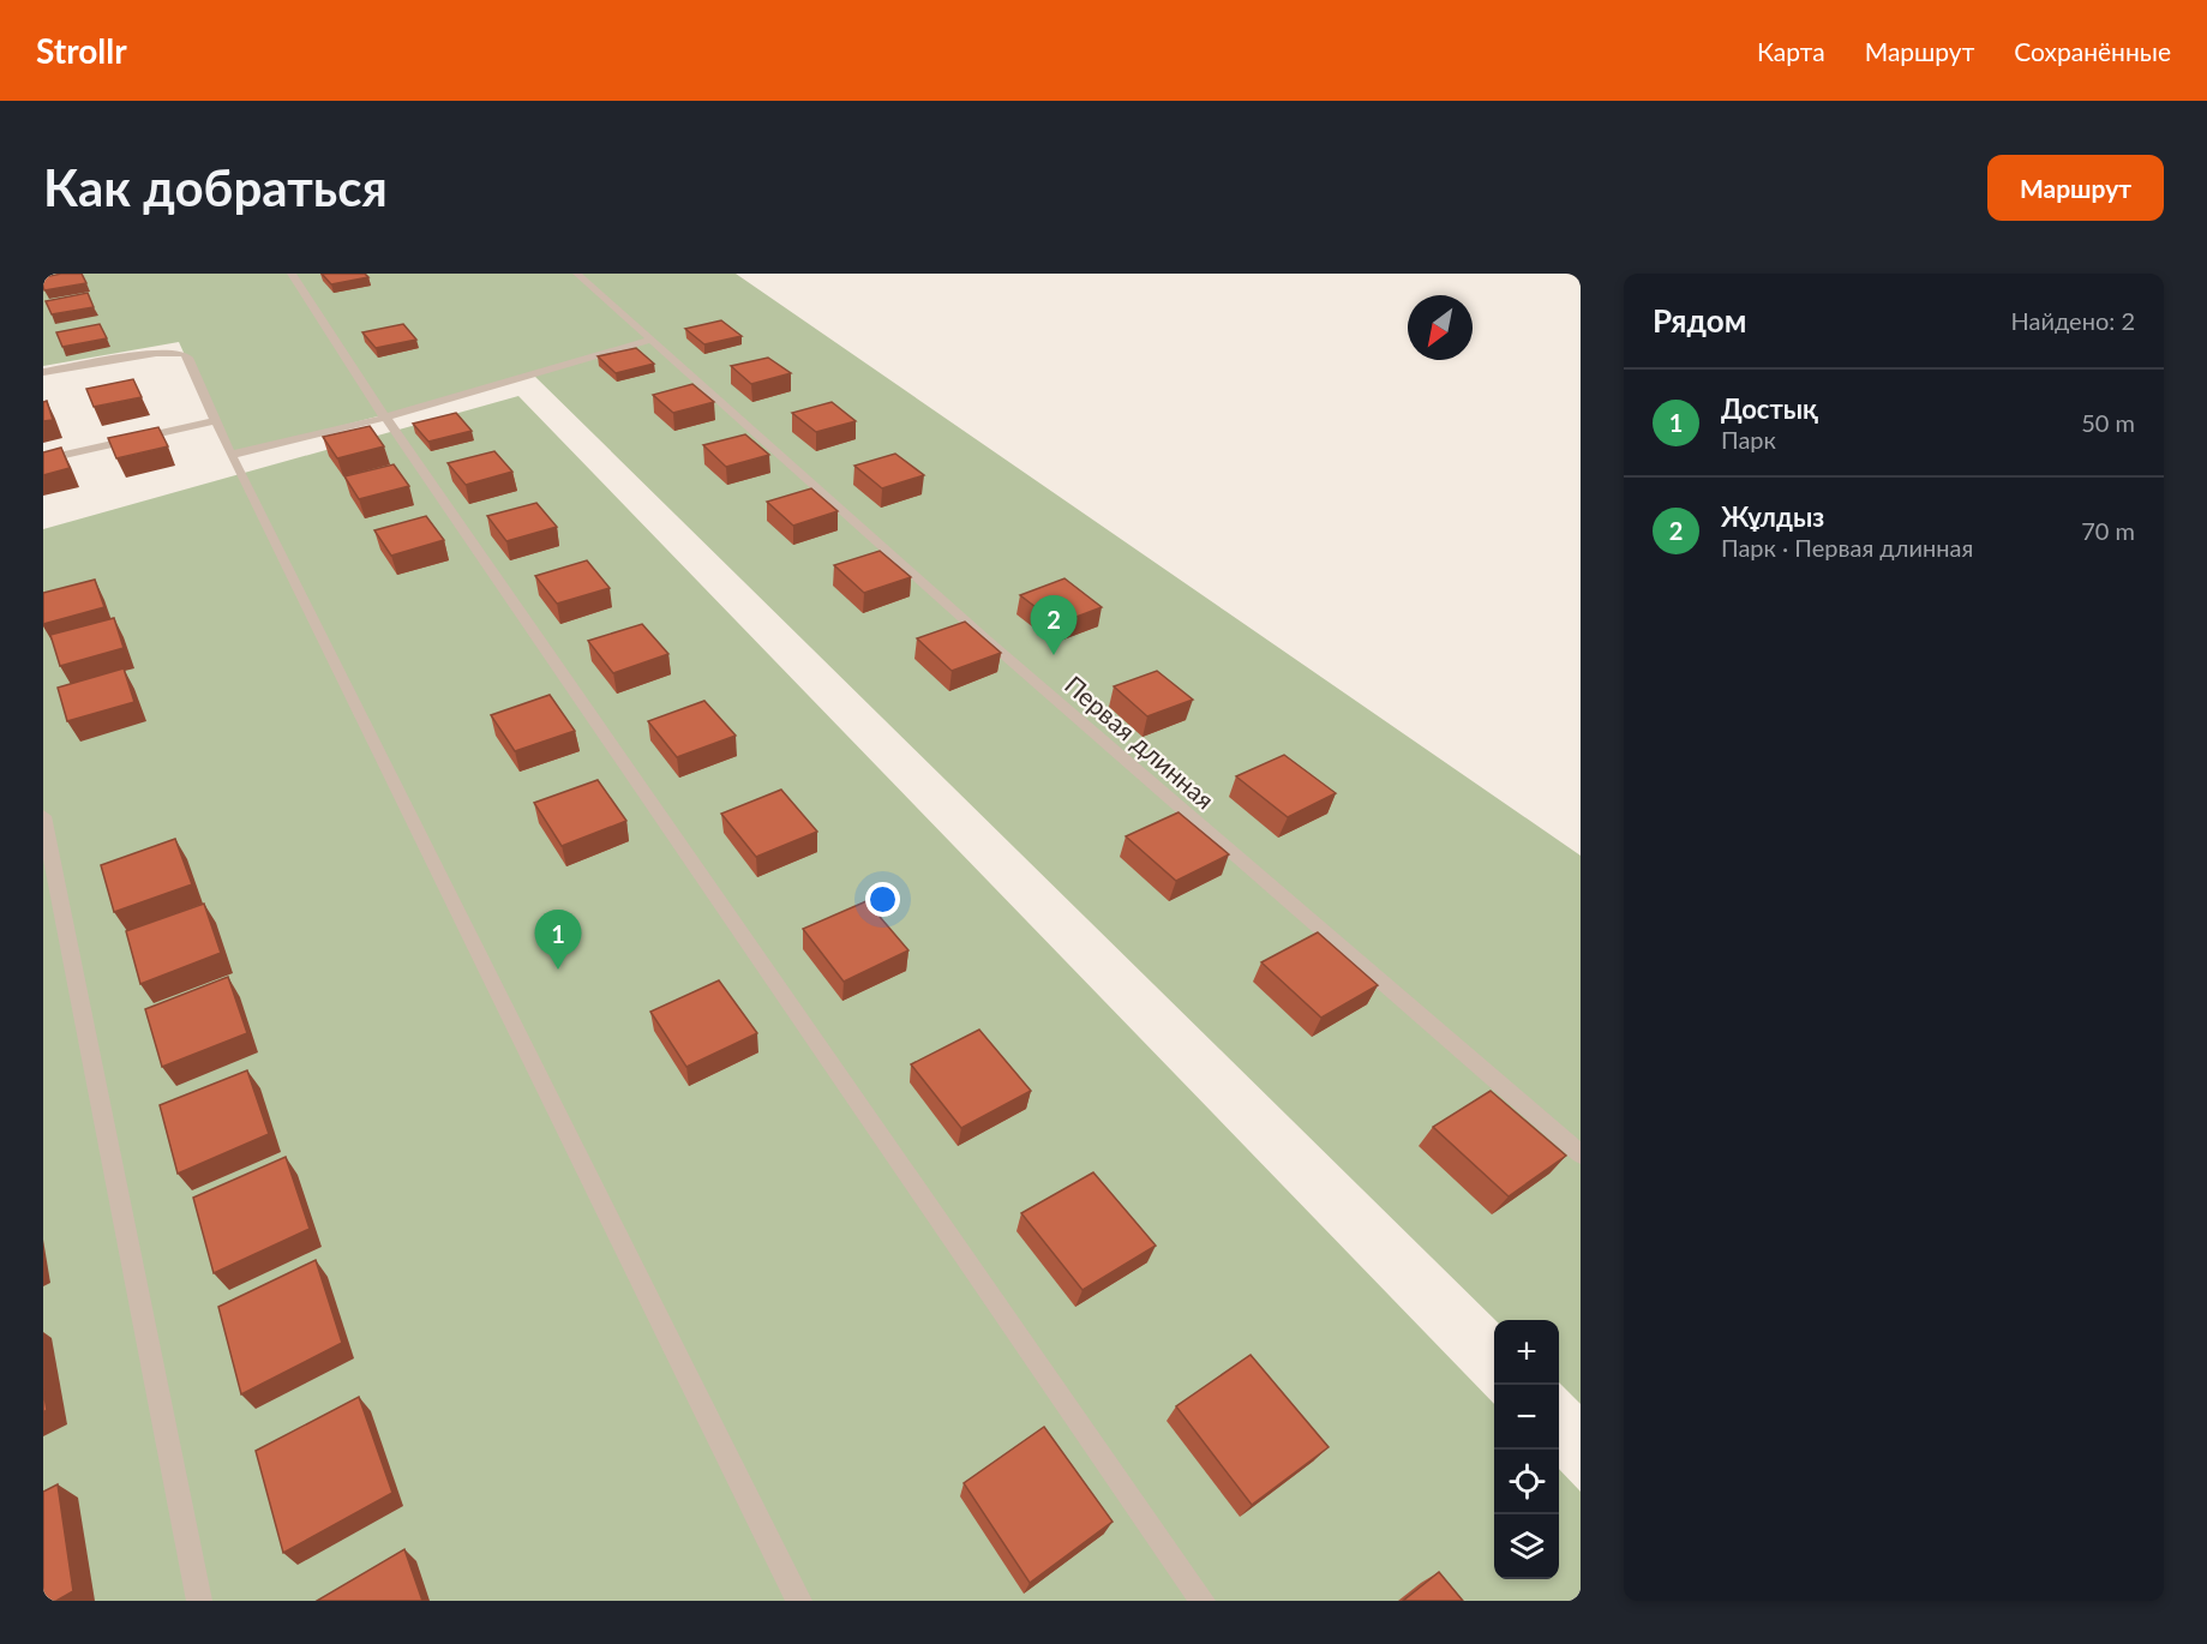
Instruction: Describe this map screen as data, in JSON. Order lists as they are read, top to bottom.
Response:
{
  "streets": {
    "street": ["Первая длинная"]
  },
  "north": "bottom left",
  "page": {
    "header": "Strollr",
    "nav": ["Карта", "Маршрут", "Сохранённые"],
    "buttons": "Маршрут",
    "title": "Как добраться",
    "heading": ["Рядом", "Найдено: 2"],
    "list": [
      {
        "mark": "1",
        "name": "Достық",
        "note": "Парк",
        "value": "50 m"
      },
      {
        "mark": "2",
        "name": "Жұлдыз",
        "note": "Парк · Первая длинная",
        "value": "70 m"
      }
    ],
    "pins": ["2", "1"],
    "map_buttons": ["+", "−"]
  }
}
